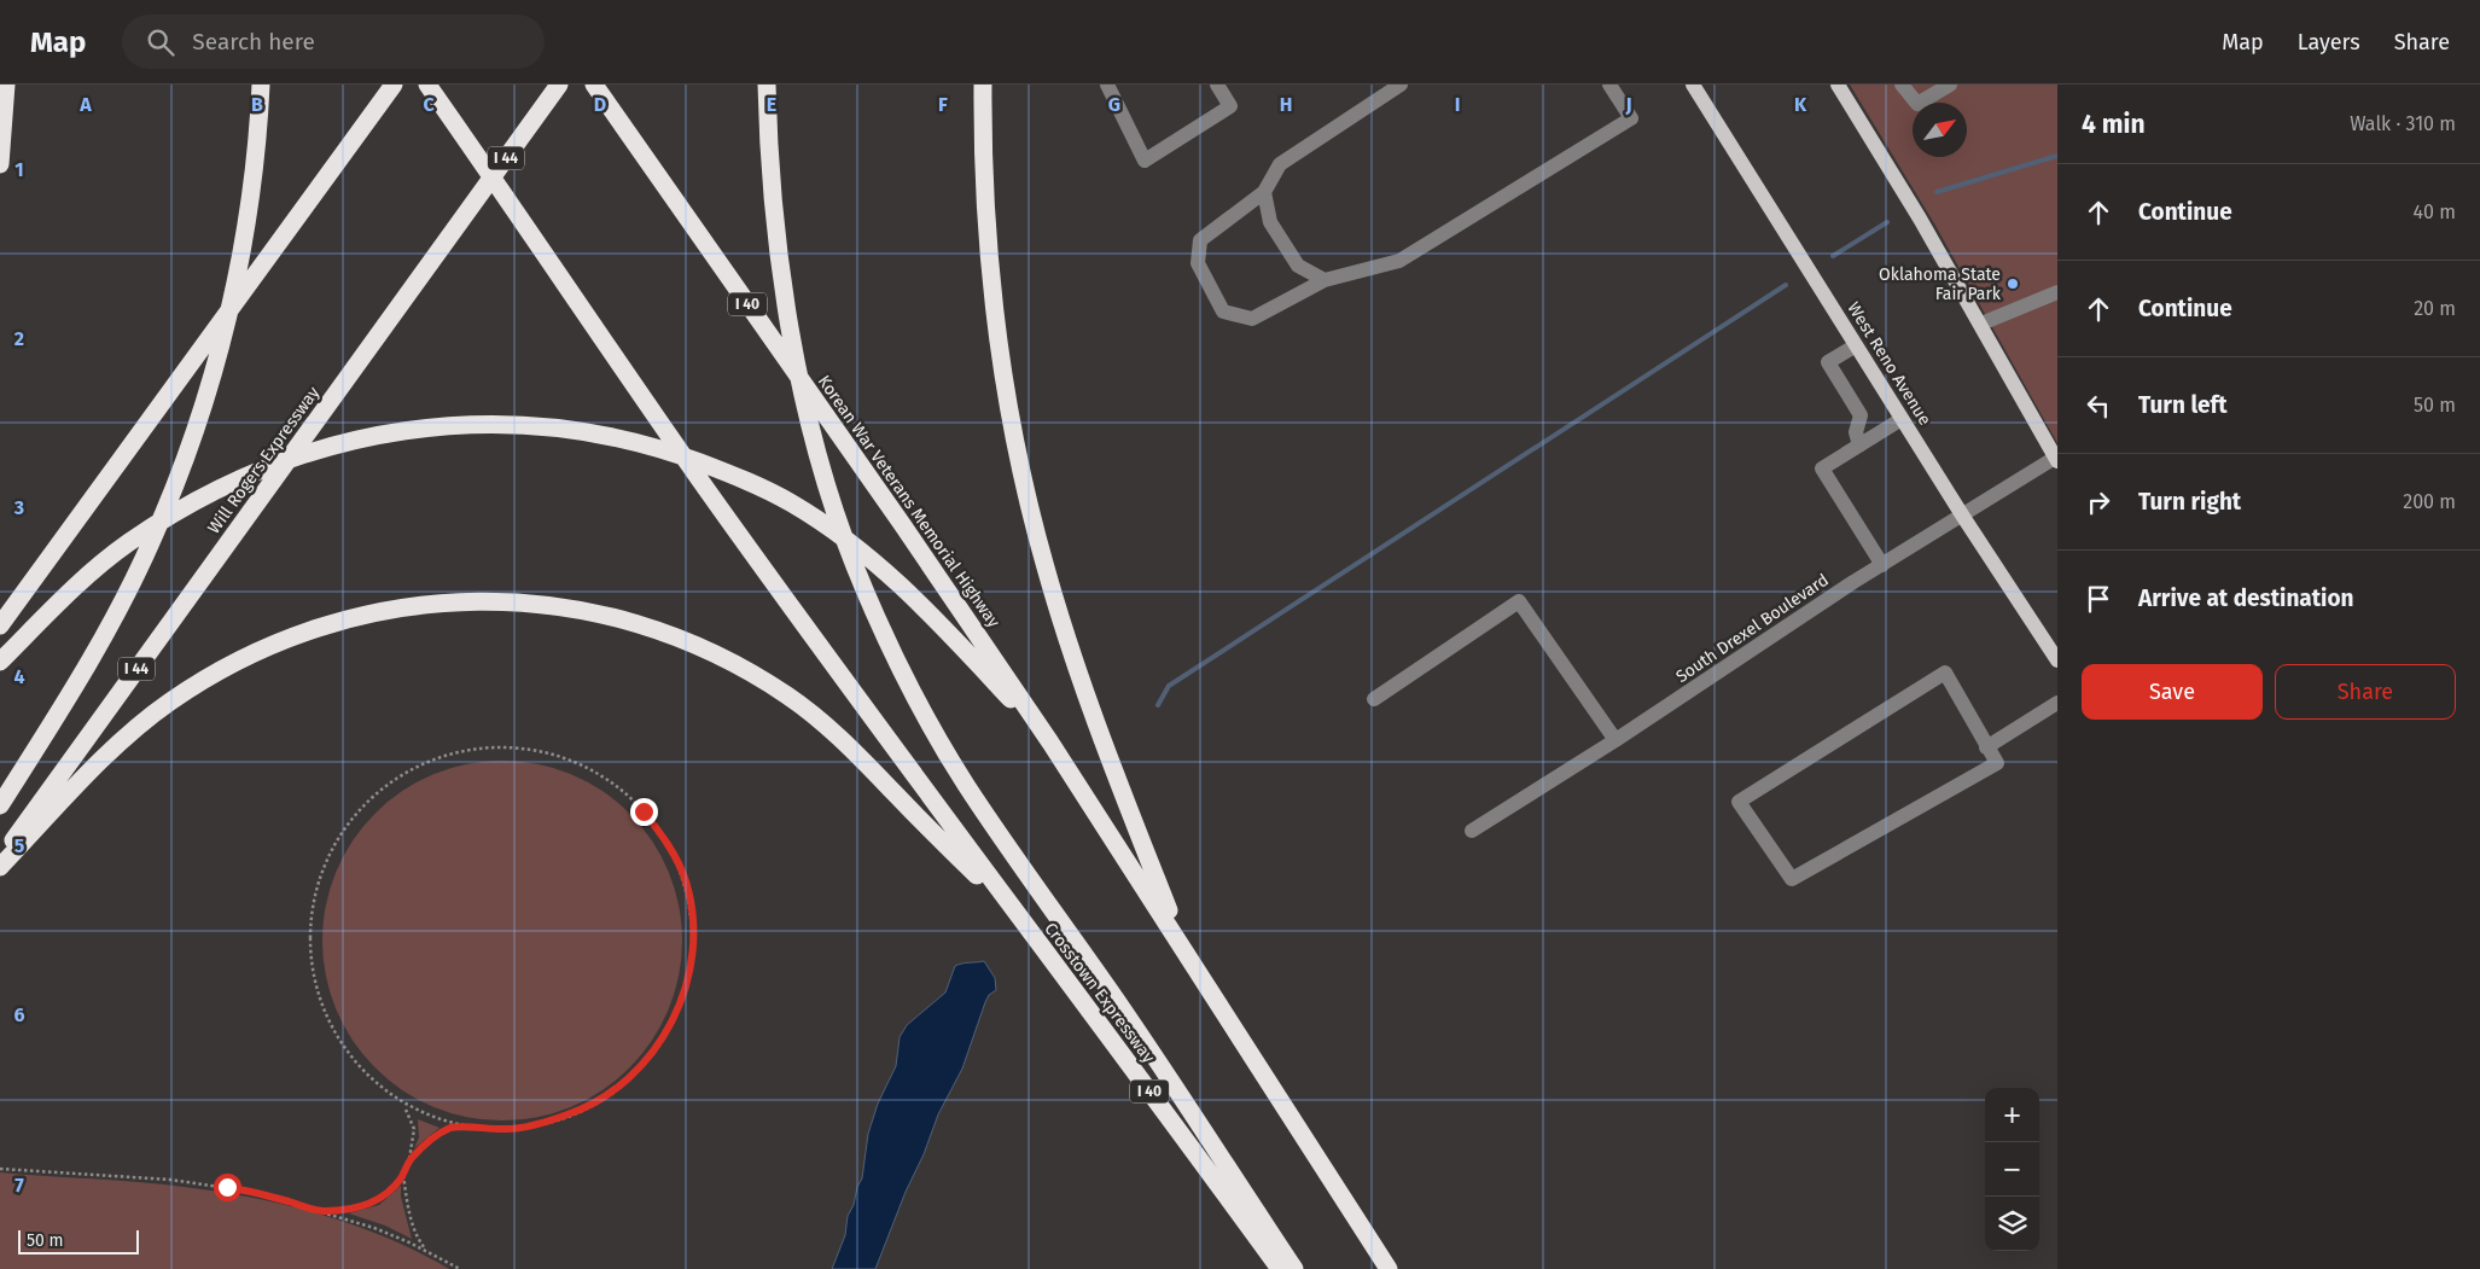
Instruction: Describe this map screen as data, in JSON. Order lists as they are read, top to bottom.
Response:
{
  "streets": {
    "highway": [
      "I 44",
      "I 40",
      "Will Rogers Expressway",
      "Korean War Veterans Memorial Highway",
      "Crosstown Expressway"
    ],
    "main road": ["West Reno Avenue"],
    "street": ["South Drexel Boulevard"]
  },
  "crossings": [
    ["I 40", "Korean War Veterans Memorial Highway"],
    ["I 40", "Crosstown Expressway"],
    ["West Reno Avenue", "South Drexel Boulevard"]
  ],
  "places": ["Oklahoma State Fair Park"],
  "scale_bar": "50 m",
  "north": "top right",
  "page": {
    "header": "Map",
    "search": "Search here",
    "nav": ["Map", "Layers", "Share"],
    "heading": ["4 min", "Walk · 310 m"],
    "list": [
      ["Continue", "40 m"],
      ["Continue", "20 m"],
      ["Turn left", "50 m"],
      ["Turn right", "200 m"],
      "Arrive at destination"
    ],
    "buttons": ["Save", "Share"],
    "map_buttons": ["+", "−"],
    "scale": "50 m"
  },
  "grid": {
    "columns": [
      "A",
      "B",
      "C",
      "D",
      "E",
      "F",
      "G",
      "H",
      "I",
      "J",
      "K"
    ],
    "rows": [
      "1",
      "2",
      "3",
      "4",
      "5",
      "6",
      "7"
    ]
  }
}
